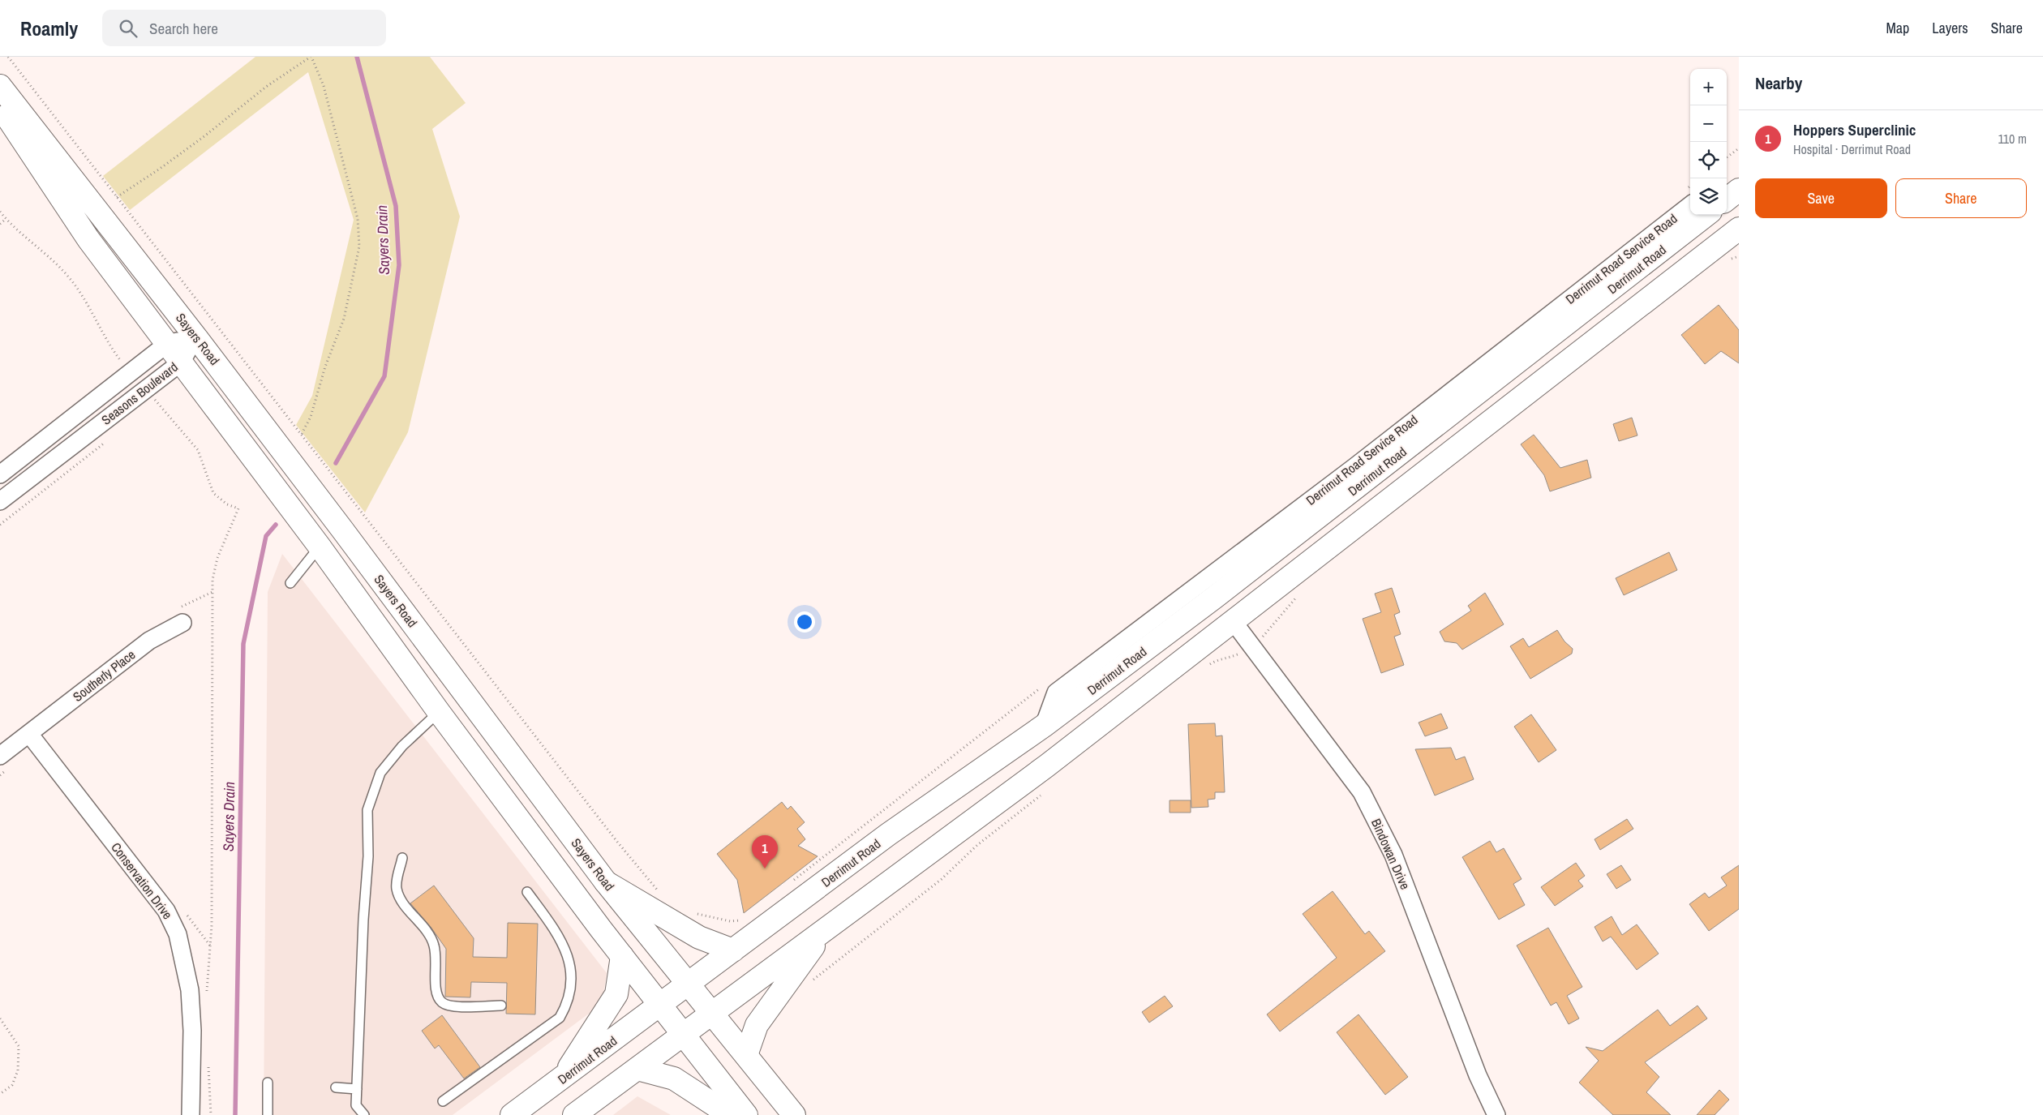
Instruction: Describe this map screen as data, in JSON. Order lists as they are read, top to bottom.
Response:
{
  "streets": {
    "main road": ["Derrimut Road", "Sayers Road"],
    "street": [
      "Derrimut Road Service Road",
      "Seasons Boulevard",
      "Southerly Place",
      "Bindowan Drive",
      "Conservation Drive"
    ]
  },
  "crossings": [
    ["Derrimut Road Service Road", "Derrimut Road"],
    ["Derrimut Road", "Sayers Road"],
    ["Sayers Road", "Seasons Boulevard"],
    ["Southerly Place", "Conservation Drive"]
  ],
  "water": ["Sayers Drain"],
  "page": {
    "header": "Roamly",
    "search": "Search here",
    "nav": ["Map", "Layers", "Share"],
    "heading": "Nearby",
    "map_buttons": ["+", "−"],
    "list": [
      {
        "mark": "1",
        "name": "Hoppers Superclinic",
        "note": "Hospital · Derrimut Road",
        "value": "110 m"
      }
    ],
    "buttons": ["Save", "Share"],
    "pins": "1"
  }
}
